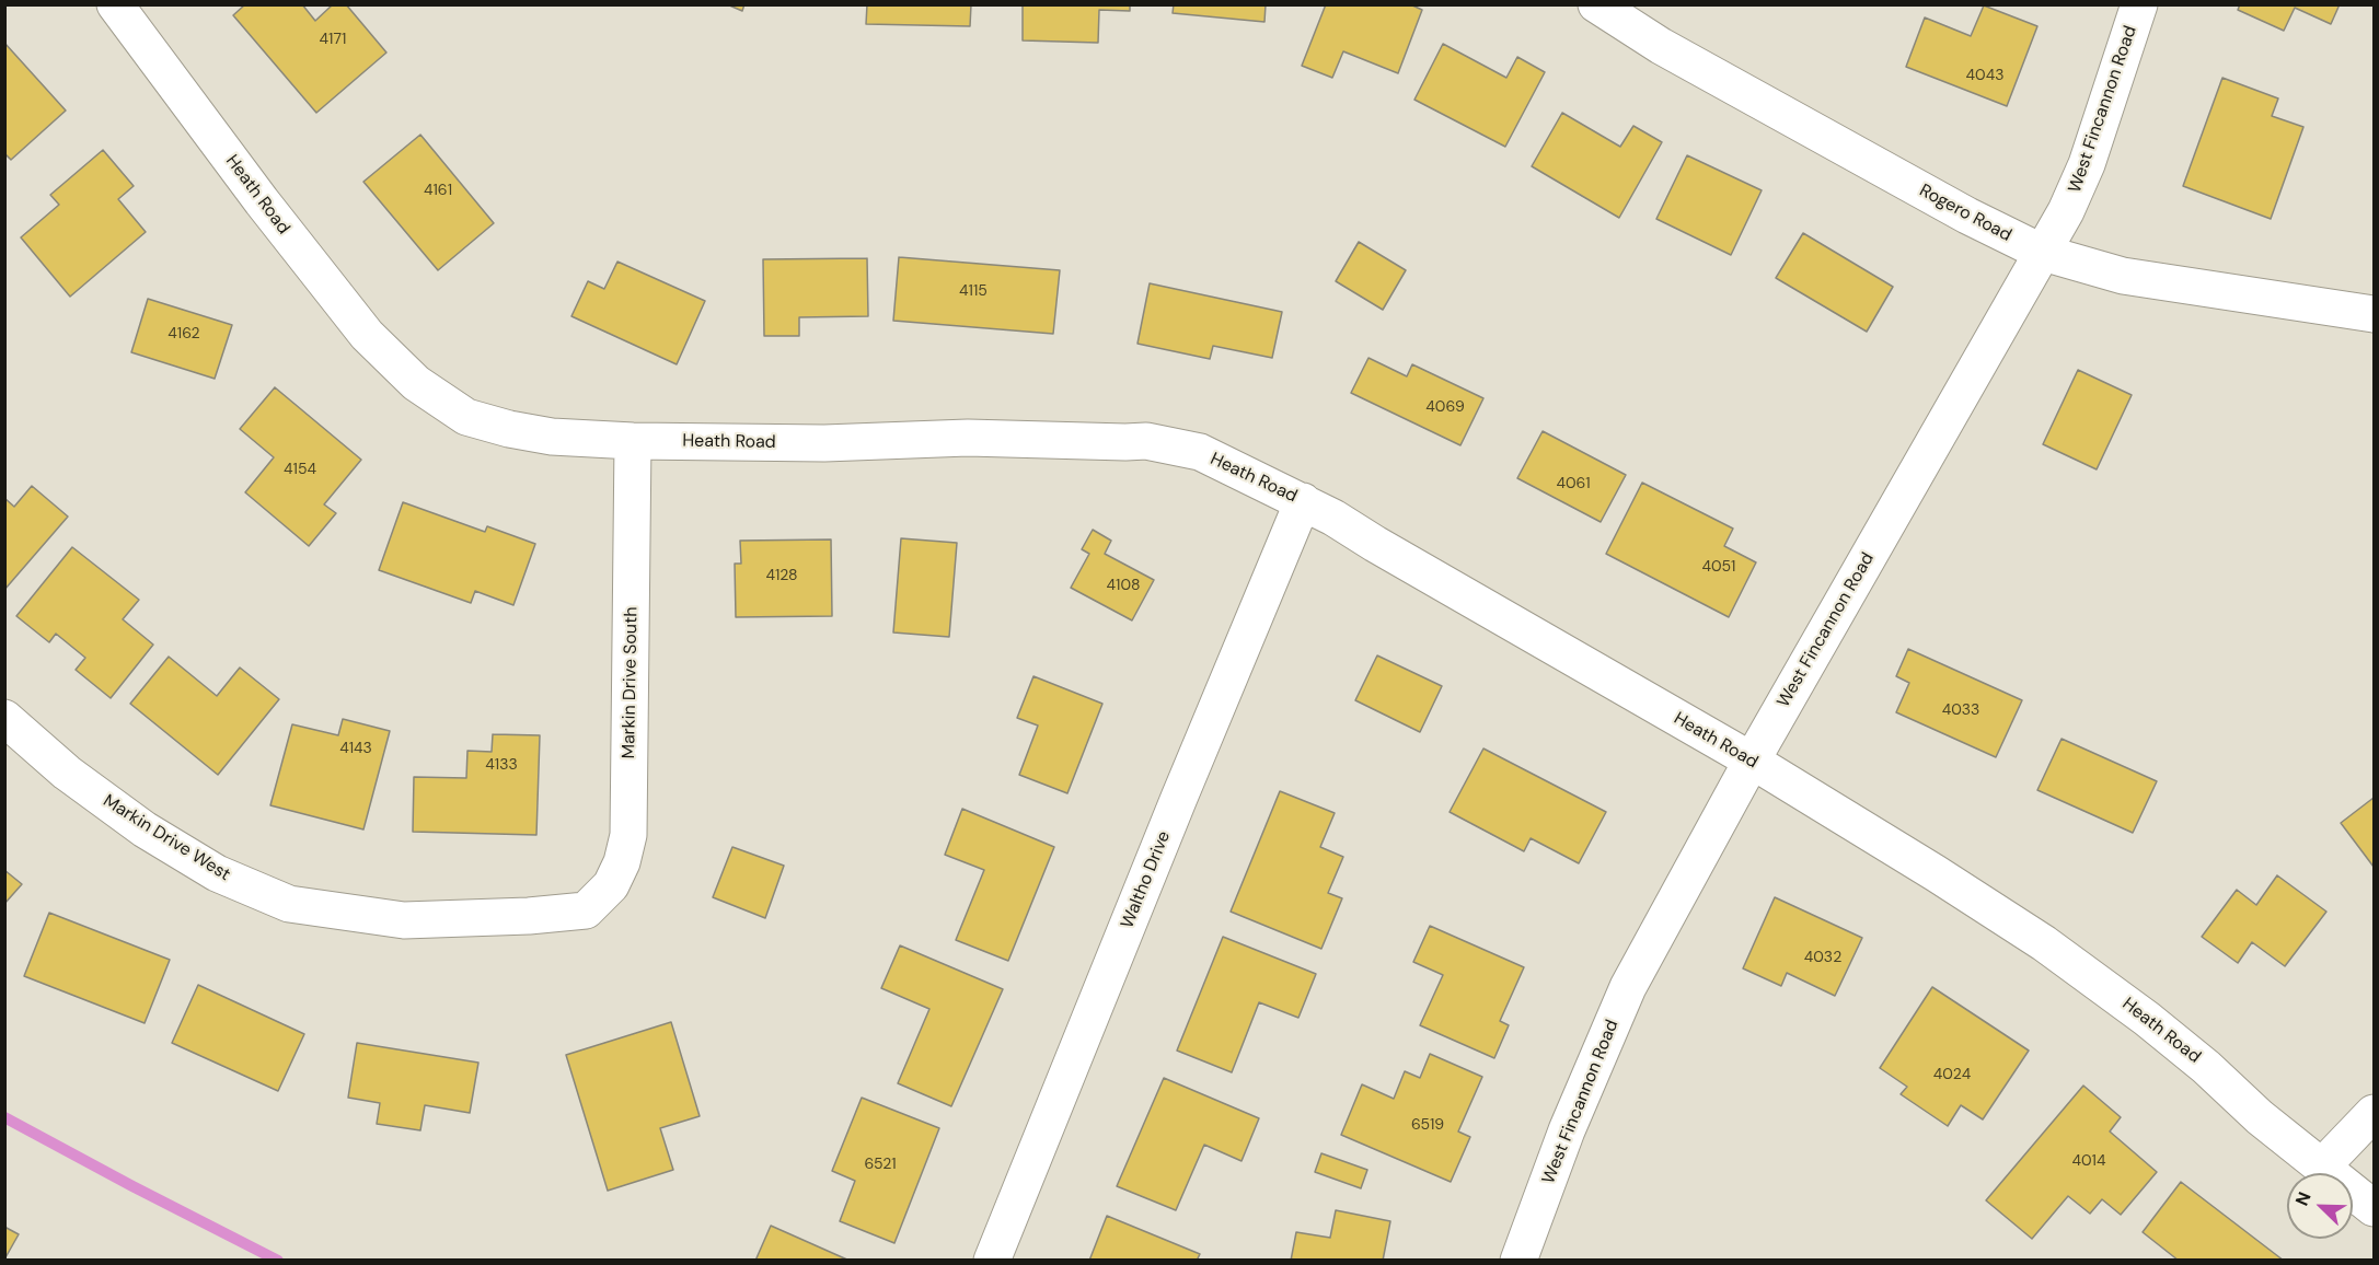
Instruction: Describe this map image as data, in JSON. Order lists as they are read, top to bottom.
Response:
{
  "streets": {
    "street": [
      "West Fincannon Road",
      "Heath Road",
      "Rogero Road",
      "Markin Drive South",
      "Markin Drive West",
      "Waltho Drive"
    ]
  },
  "crossings": [
    ["West Fincannon Road", "Heath Road"],
    ["West Fincannon Road", "Rogero Road"],
    ["Heath Road", "Markin Drive South"],
    ["Heath Road", "Waltho Drive"],
    ["Markin Drive South", "Markin Drive West"]
  ],
  "house_numbers": [
    "4171",
    "4043",
    "4161",
    "4115",
    "4162",
    "4069",
    "4154",
    "4061",
    "4051",
    "4128",
    "4108",
    "4033",
    "4143",
    "4133",
    "4032",
    "4024",
    "6519",
    "4014",
    "6521"
  ],
  "north": "top left"
}
